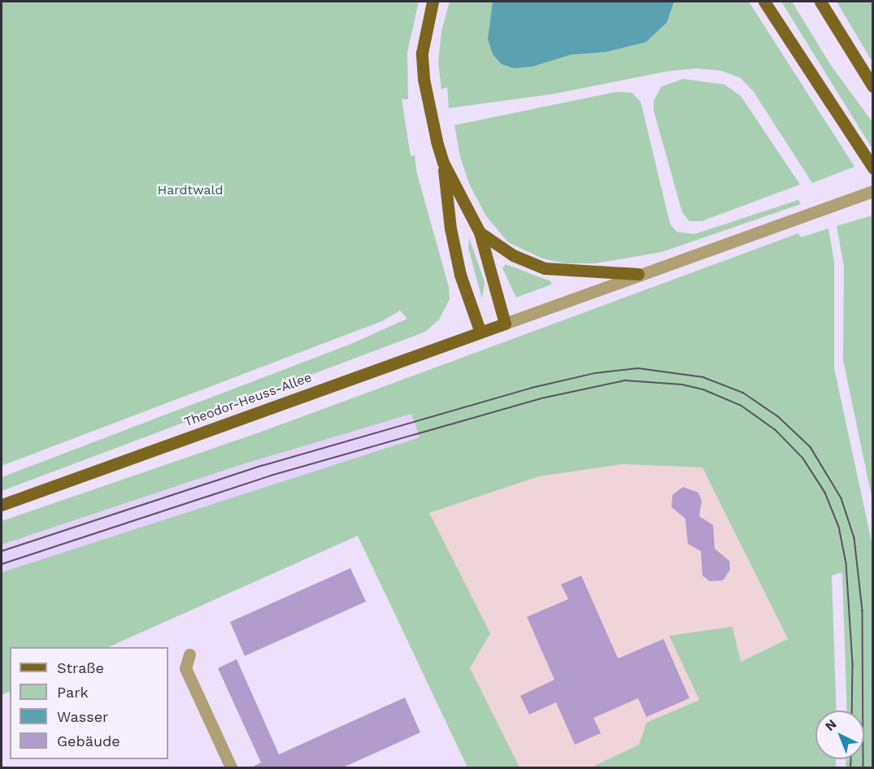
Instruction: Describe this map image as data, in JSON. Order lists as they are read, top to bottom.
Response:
{
  "streets": {
    "main road": ["Theodor-Heuss-Allee"]
  },
  "parks": ["Hardtwald"],
  "legend": [
    "Straße",
    "Park",
    "Wasser",
    "Gebäude"
  ],
  "north": "top left"
}
